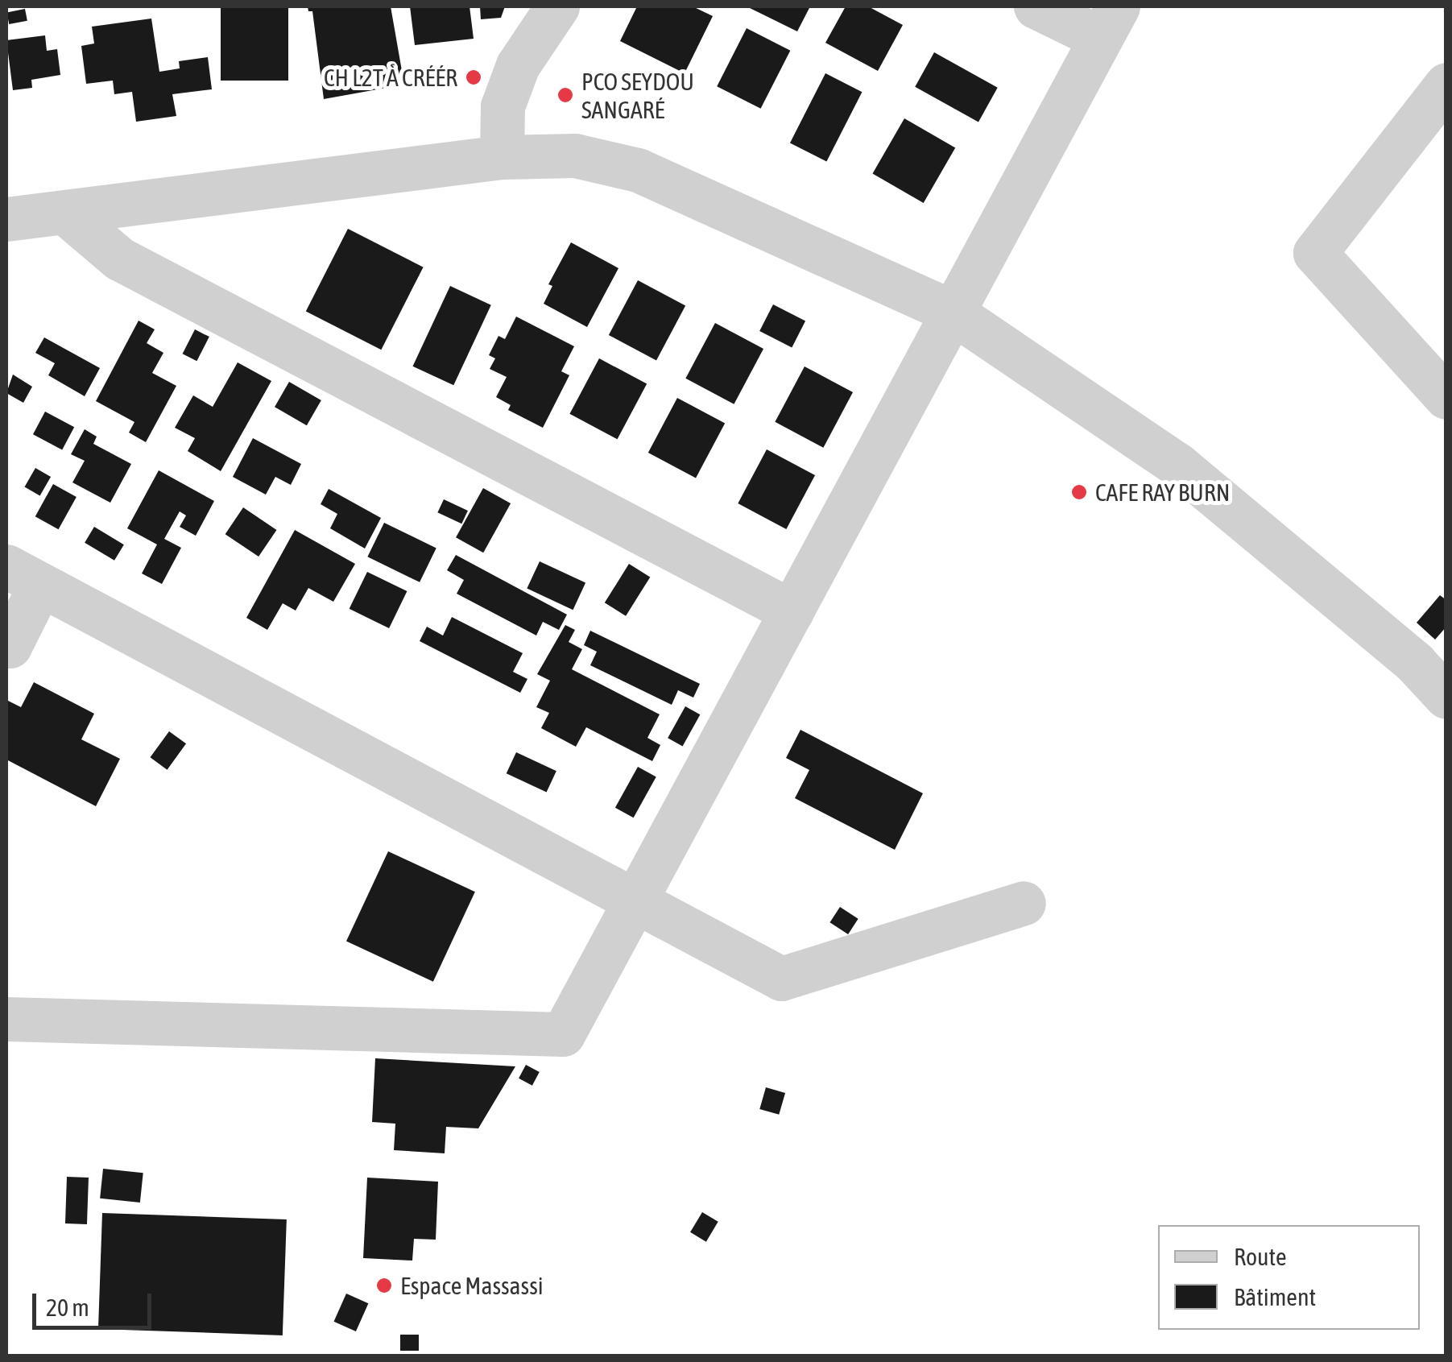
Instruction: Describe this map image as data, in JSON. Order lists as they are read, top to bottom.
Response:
{
  "places": [
    "CH L2T À CRÉÉR",
    "PCO SEYDOU SANGARÉ",
    "CAFE RAY BURN",
    "Espace Massassi"
  ],
  "legend": ["Route", "Bâtiment"],
  "scale_bar": "20 m"
}
